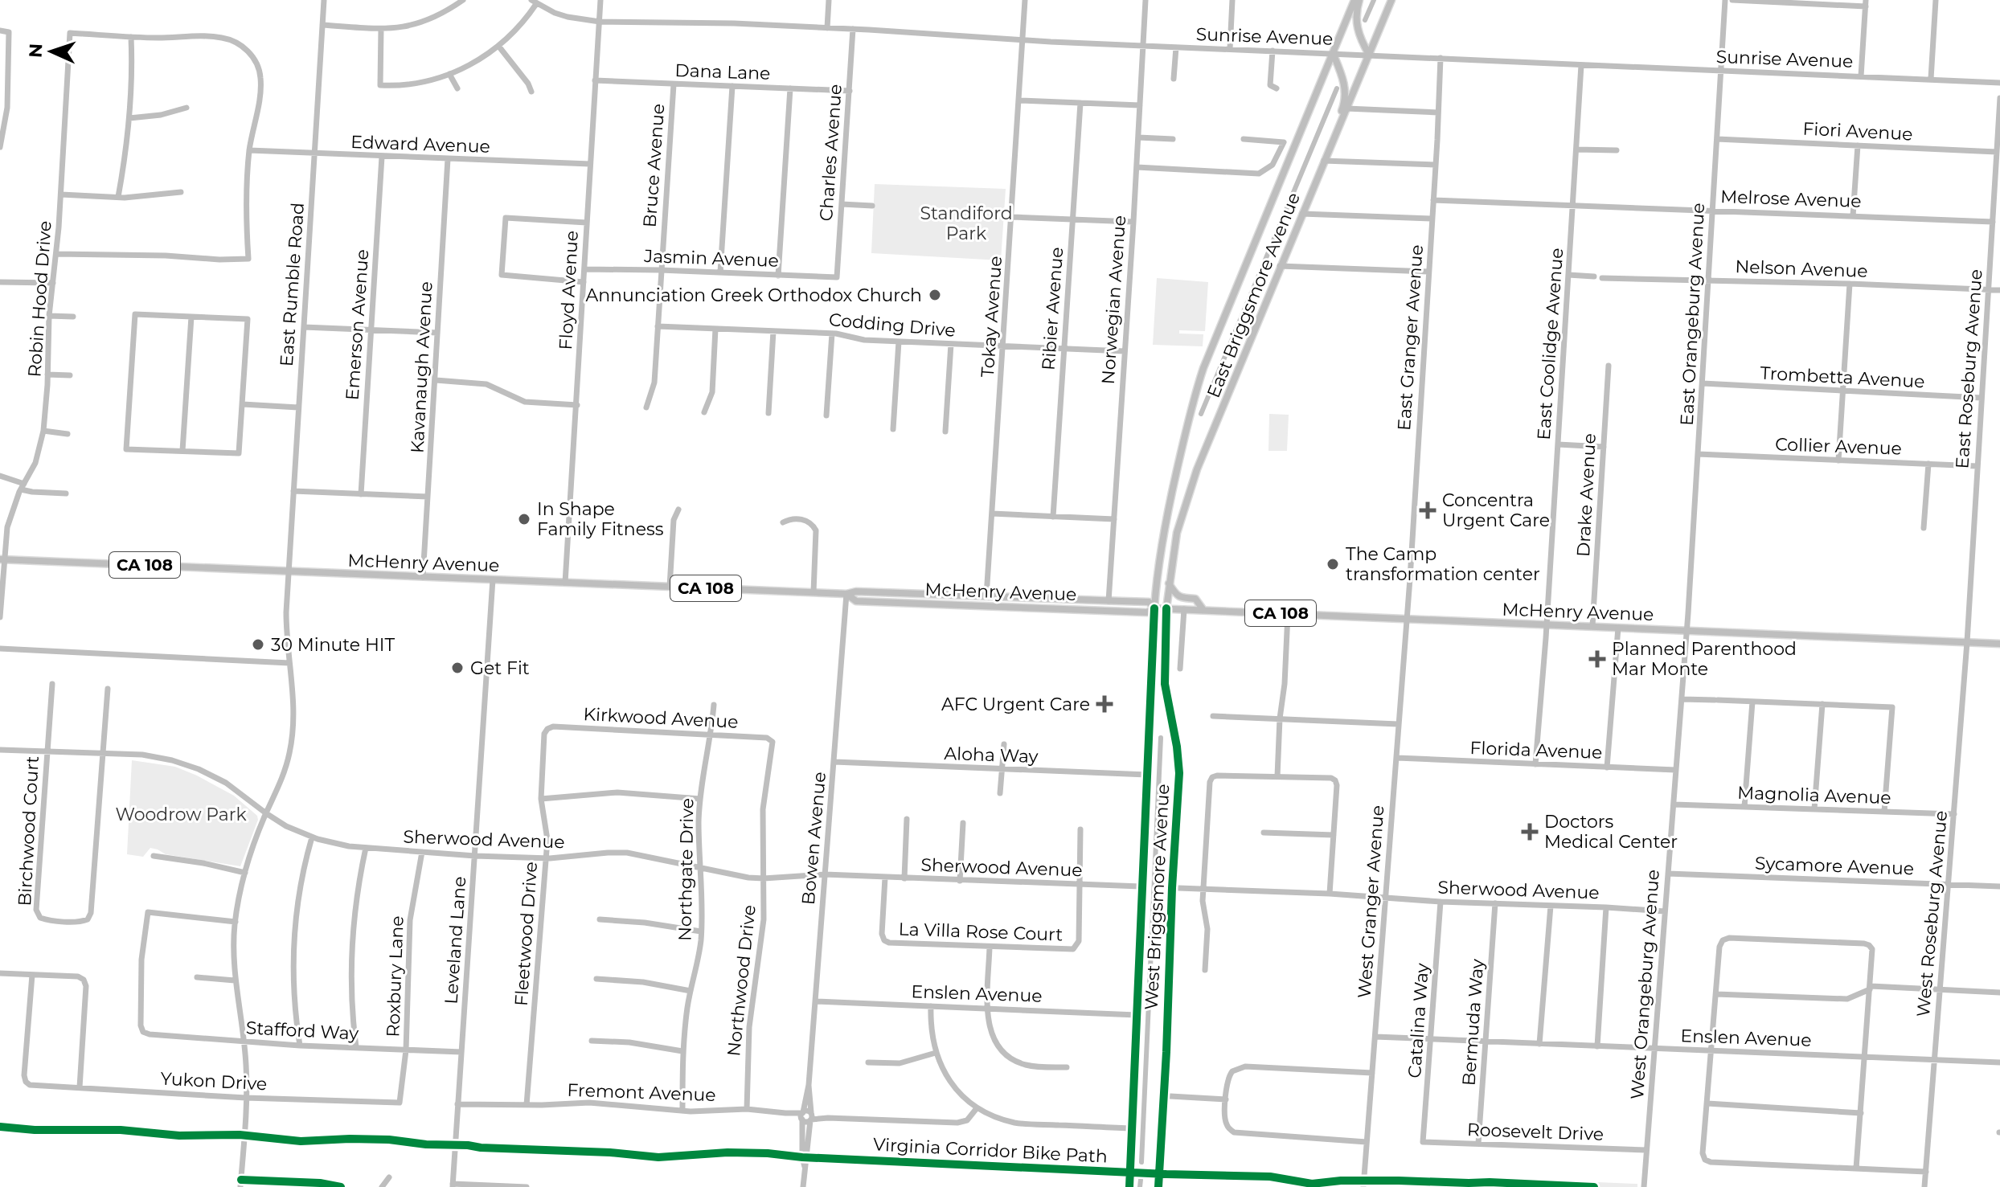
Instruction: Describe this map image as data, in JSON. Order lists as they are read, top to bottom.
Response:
{
  "streets": {
    "main road": [
      "East Briggsmore Avenue",
      "McHenry Avenue",
      "CA 108",
      "West Briggsmore Avenue"
    ],
    "street": [
      "Sunrise Avenue",
      "Dana Lane",
      "Fiori Avenue",
      "Edward Avenue",
      "Charles Avenue",
      "Bruce Avenue",
      "Melrose Avenue",
      "Jasmin Avenue",
      "Nelson Avenue",
      "East Rumble Road",
      "Floyd Avenue",
      "Robin Hood Drive",
      "Norwegian Avenue",
      "Ribier Avenue",
      "East Orangeburg Avenue",
      "Tokay Avenue",
      "Emerson Avenue",
      "Codding Drive",
      "East Granger Avenue",
      "East Coolidge Avenue",
      "Kavanaugh Avenue",
      "East Roseburg Avenue",
      "Trombetta Avenue",
      "Collier Avenue",
      "Drake Avenue",
      "Kirkwood Avenue",
      "Florida Avenue",
      "Aloha Way",
      "Magnolia Avenue",
      "Birchwood Court",
      "Bowen Avenue",
      "Sherwood Avenue",
      "Sycamore Avenue",
      "Northgate Drive",
      "West Granger Avenue",
      "West Roseburg Avenue",
      "La Villa Rose Court",
      "Fleetwood Drive",
      "Leveland Lane",
      "Roxbury Lane",
      "Northwood Drive",
      "West Orangeburg Avenue",
      "Enslen Avenue",
      "Catalina Way",
      "Bermuda Way",
      "Stafford Way",
      "Yukon Drive",
      "Fremont Avenue",
      "Roosevelt Drive"
    ],
    "cycle path": ["Virginia Corridor Bike Path"]
  },
  "crossings": [
    ["Sunrise Avenue", "Charles Avenue"],
    ["Sunrise Avenue", "Floyd Avenue"],
    ["Sunrise Avenue", "East Briggsmore Avenue"],
    ["Sunrise Avenue", "Norwegian Avenue"],
    ["Sunrise Avenue", "East Orangeburg Avenue"],
    ["Sunrise Avenue", "Tokay Avenue"],
    ["Sunrise Avenue", "East Granger Avenue"],
    ["Sunrise Avenue", "East Coolidge Avenue"],
    ["Dana Lane", "Charles Avenue"],
    ["Dana Lane", "Bruce Avenue"],
    ["Dana Lane", "Floyd Avenue"],
    ["Fiori Avenue", "East Orangeburg Avenue"],
    ["Fiori Avenue", "East Roseburg Avenue"],
    ["Edward Avenue", "East Rumble Road"],
    ["Edward Avenue", "Floyd Avenue"],
    ["Edward Avenue", "Emerson Avenue"],
    ["Edward Avenue", "Kavanaugh Avenue"],
    ["Charles Avenue", "Jasmin Avenue"],
    ["Bruce Avenue", "Jasmin Avenue"],
    ["Bruce Avenue", "Codding Drive"],
    ["Melrose Avenue", "East Orangeburg Avenue"],
    ["Melrose Avenue", "East Granger Avenue"],
    ["Melrose Avenue", "East Coolidge Avenue"],
    ["Melrose Avenue", "East Roseburg Avenue"],
    ["Jasmin Avenue", "Floyd Avenue"],
    ["Nelson Avenue", "East Orangeburg Avenue"],
    ["Nelson Avenue", "East Roseburg Avenue"],
    ["East Rumble Road", "McHenry Avenue"],
    ["East Rumble Road", "Sherwood Avenue"],
    ["East Rumble Road", "Stafford Way"],
    ["East Rumble Road", "Yukon Drive"],
    ["Floyd Avenue", "McHenry Avenue"],
    ["East Briggsmore Avenue", "McHenry Avenue"],
    ["East Briggsmore Avenue", "West Briggsmore Avenue"],
    ["Robin Hood Drive", "McHenry Avenue"],
    ["Norwegian Avenue", "Codding Drive"],
    ["Norwegian Avenue", "McHenry Avenue"],
    ["Ribier Avenue", "Codding Drive"],
    ["East Orangeburg Avenue", "Trombetta Avenue"],
    ["East Orangeburg Avenue", "Collier Avenue"],
    ["East Orangeburg Avenue", "McHenry Avenue"],
    ["East Orangeburg Avenue", "West Orangeburg Avenue"],
    ["Tokay Avenue", "Codding Drive"],
    ["Tokay Avenue", "McHenry Avenue"],
    ["East Granger Avenue", "McHenry Avenue"],
    ["East Granger Avenue", "West Granger Avenue"],
    ["East Coolidge Avenue", "McHenry Avenue"],
    ["East Coolidge Avenue", "Florida Avenue"],
    ["Kavanaugh Avenue", "McHenry Avenue"],
    ["East Roseburg Avenue", "Trombetta Avenue"],
    ["East Roseburg Avenue", "Collier Avenue"],
    ["East Roseburg Avenue", "McHenry Avenue"],
    ["East Roseburg Avenue", "West Roseburg Avenue"],
    ["Drake Avenue", "McHenry Avenue"],
    ["McHenry Avenue", "Bowen Avenue"],
    ["McHenry Avenue", "West Briggsmore Avenue"],
    ["McHenry Avenue", "West Granger Avenue"],
    ["McHenry Avenue", "West Roseburg Avenue"],
    ["McHenry Avenue", "Leveland Lane"],
    ["McHenry Avenue", "West Orangeburg Avenue"],
    ["Kirkwood Avenue", "Northgate Drive"],
    ["Kirkwood Avenue", "Fleetwood Drive"],
    ["Kirkwood Avenue", "Northwood Drive"],
    ["Florida Avenue", "West Granger Avenue"],
    ["Florida Avenue", "West Orangeburg Avenue"],
    ["Aloha Way", "Bowen Avenue"],
    ["Aloha Way", "West Briggsmore Avenue"],
    ["Magnolia Avenue", "West Roseburg Avenue"],
    ["Magnolia Avenue", "West Orangeburg Avenue"],
    ["Birchwood Court", "Sherwood Avenue"],
    ["Bowen Avenue", "Sherwood Avenue"],
    ["Bowen Avenue", "Enslen Avenue"],
    ["Bowen Avenue", "Fremont Avenue"],
    ["Sherwood Avenue", "Northgate Drive"],
    ["Sherwood Avenue", "West Briggsmore Avenue"],
    ["Sherwood Avenue", "West Granger Avenue"],
    ["Sherwood Avenue", "La Villa Rose Court"],
    ["Sherwood Avenue", "Fleetwood Drive"],
    ["Sherwood Avenue", "Leveland Lane"],
    ["Sherwood Avenue", "Roxbury Lane"],
    ["Sherwood Avenue", "Northwood Drive"],
    ["Sherwood Avenue", "West Orangeburg Avenue"],
    ["Sherwood Avenue", "Catalina Way"],
    ["Sherwood Avenue", "Bermuda Way"],
    ["Sycamore Avenue", "West Roseburg Avenue"],
    ["Sycamore Avenue", "West Orangeburg Avenue"],
    ["Northgate Drive", "Fremont Avenue"],
    ["West Briggsmore Avenue", "Enslen Avenue"],
    ["West Granger Avenue", "Enslen Avenue"],
    ["West Roseburg Avenue", "Enslen Avenue"],
    ["Fleetwood Drive", "Fremont Avenue"],
    ["Leveland Lane", "Stafford Way"],
    ["Leveland Lane", "Fremont Avenue"],
    ["Roxbury Lane", "Stafford Way"],
    ["Roxbury Lane", "Yukon Drive"],
    ["Northwood Drive", "Fremont Avenue"],
    ["West Orangeburg Avenue", "Enslen Avenue"],
    ["West Orangeburg Avenue", "Roosevelt Drive"],
    ["Enslen Avenue", "Catalina Way"],
    ["Enslen Avenue", "Bermuda Way"],
    ["Catalina Way", "Roosevelt Drive"],
    ["Bermuda Way", "Roosevelt Drive"]
  ],
  "parks": ["Standiford Park", "Woodrow Park"],
  "places": {
    "other": [
      "Annunciation Greek Orthodox Church",
      "In Shape Family Fitness",
      "The Camp transformation center",
      "30 Minute HIT",
      "Get Fit"
    ],
    "health": [
      "Concentra Urgent Care",
      "Planned Parenthood Mar Monte",
      "AFC Urgent Care",
      "Doctors Medical Center"
    ]
  },
  "north": "left"
}
